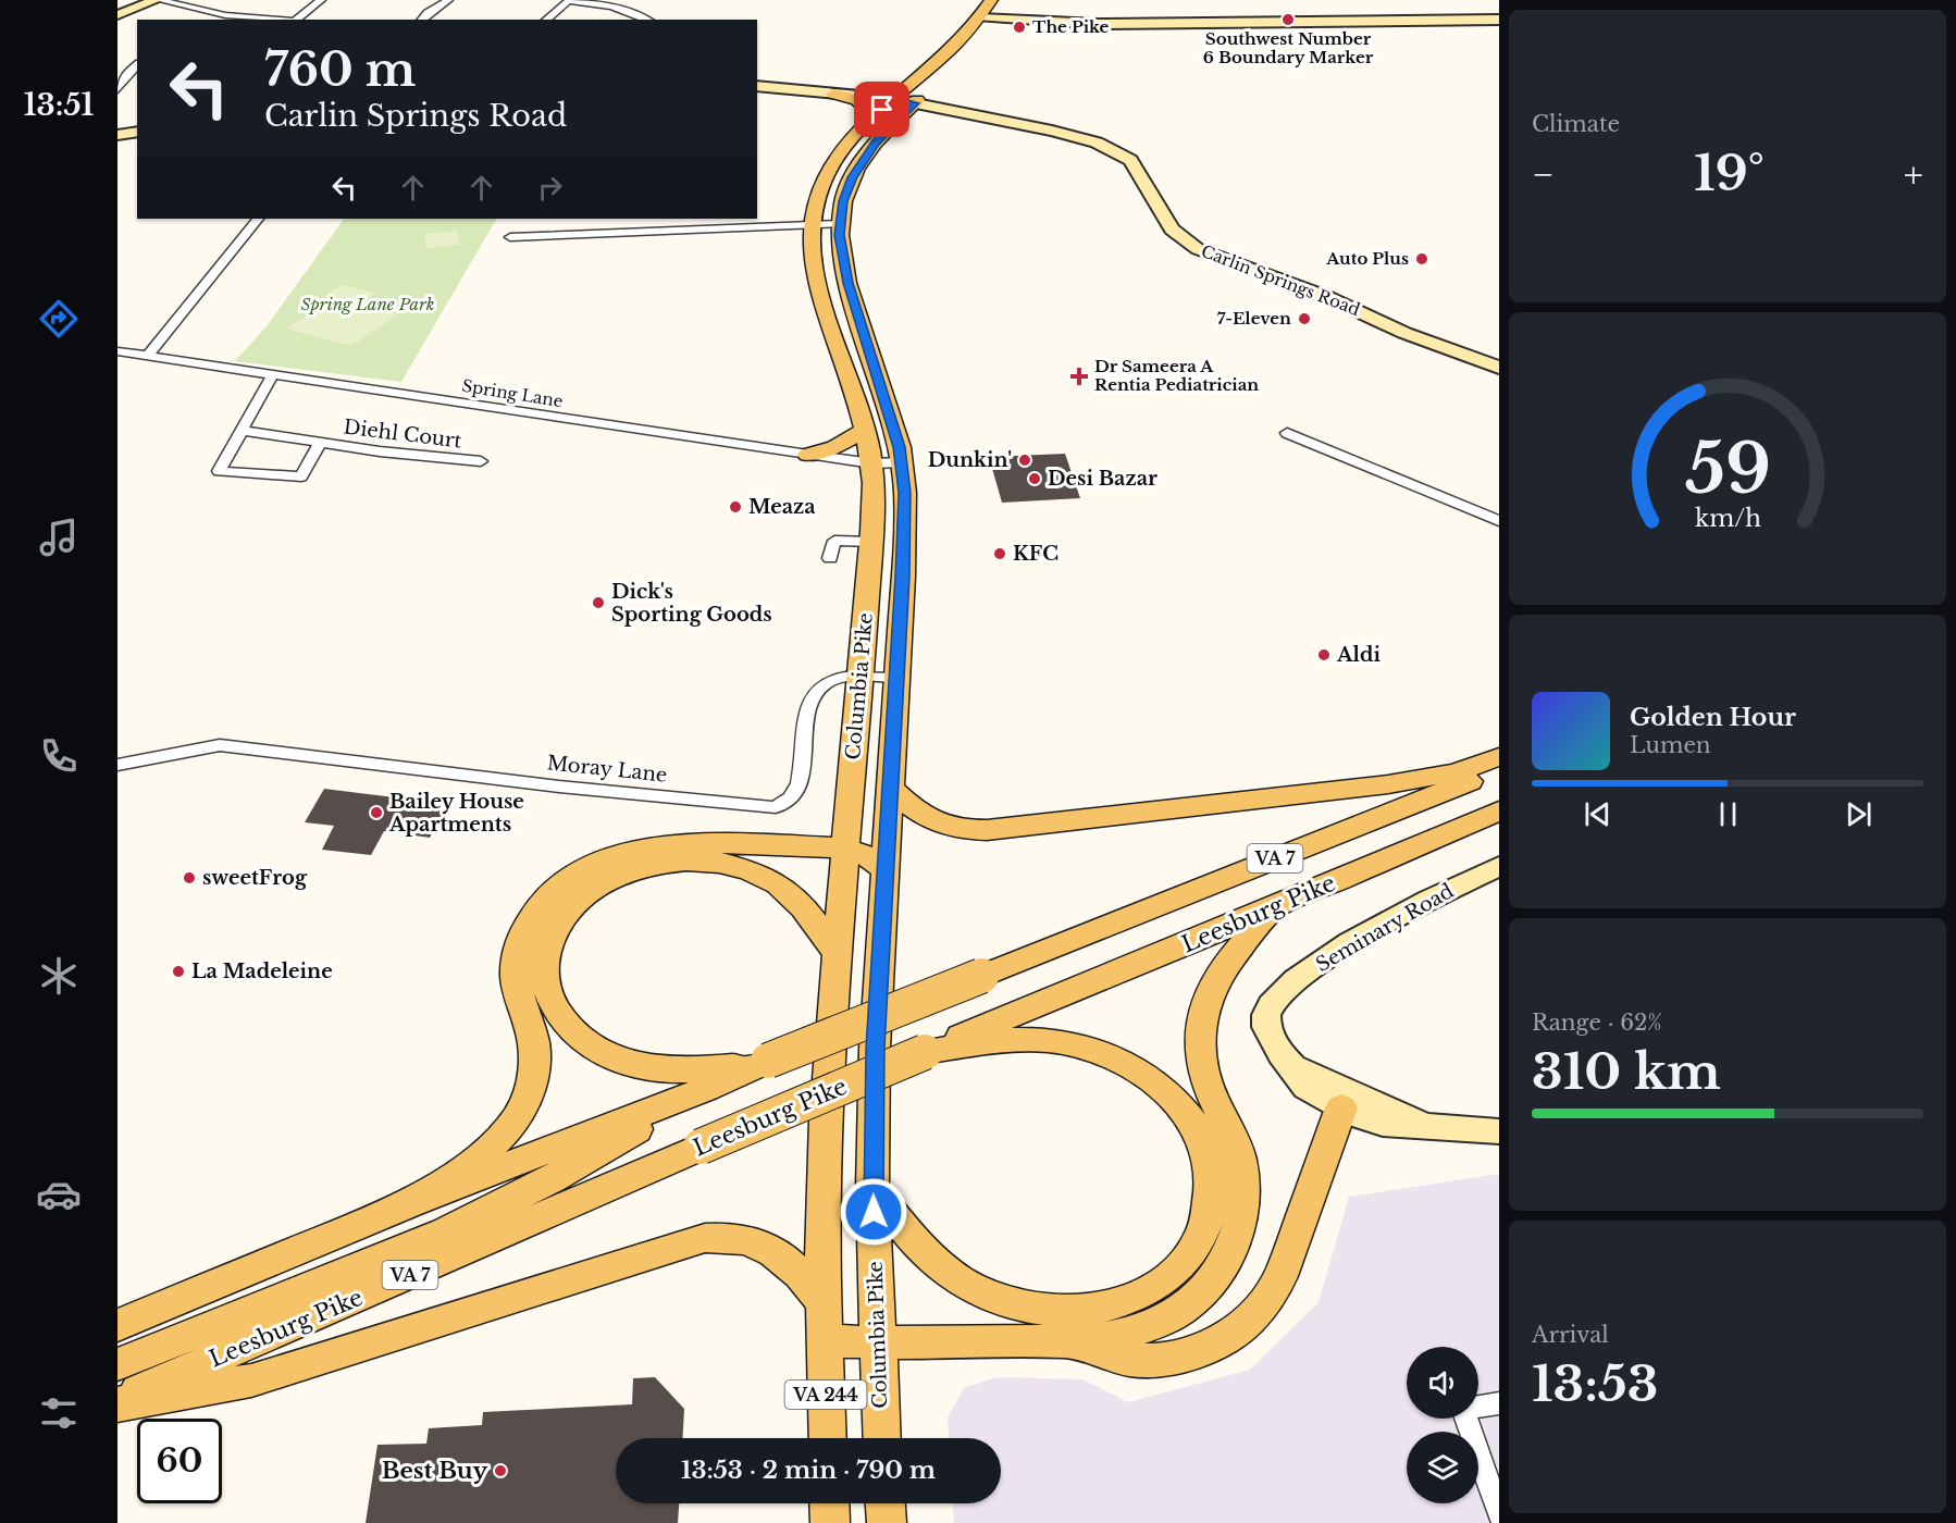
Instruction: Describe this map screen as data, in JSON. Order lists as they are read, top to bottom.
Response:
{
  "streets": {
    "main road": [
      "Columbia Pike",
      "VA 7",
      "Leesburg Pike",
      "VA 244"
    ],
    "street": [
      "Carlin Springs Road",
      "Spring Lane",
      "Diehl Court",
      "Moray Lane",
      "Seminary Road"
    ]
  },
  "crossings": [
    ["Carlin Springs Road", "Columbia Pike"],
    ["Spring Lane", "Diehl Court"],
    ["Spring Lane", "Columbia Pike"],
    ["Columbia Pike", "Moray Lane"]
  ],
  "parks": ["Spring Lane Park"],
  "places": {
    "other": [
      "Southwest Number 6 Boundary Marker",
      "The Pike",
      "Auto Plus",
      "7-Eleven",
      "Dunkin'",
      "Desi Bazar",
      "Meaza",
      "KFC",
      "Dick's Sporting Goods",
      "Aldi",
      "Bailey House Apartments",
      "sweetFrog",
      "La Madeleine",
      "Best Buy"
    ],
    "health": ["Dr Sameera A Rentia Pediatrician"]
  },
  "page": {
    "tabs": "13:51",
    "tile": [
      "Climate",
      ["Range · 62%", "310 km"],
      ["Arrival", "13:53"]
    ],
    "turn": ["760 m", "Carlin Springs Road"],
    "heat": ["−", "19°", "+"],
    "song": ["Golden Hour", "Lumen"],
    "limit": "60",
    "trip": "13:53 · 2 min · 790 m",
    "gauge": ["59", "km/h"]
  }
}
